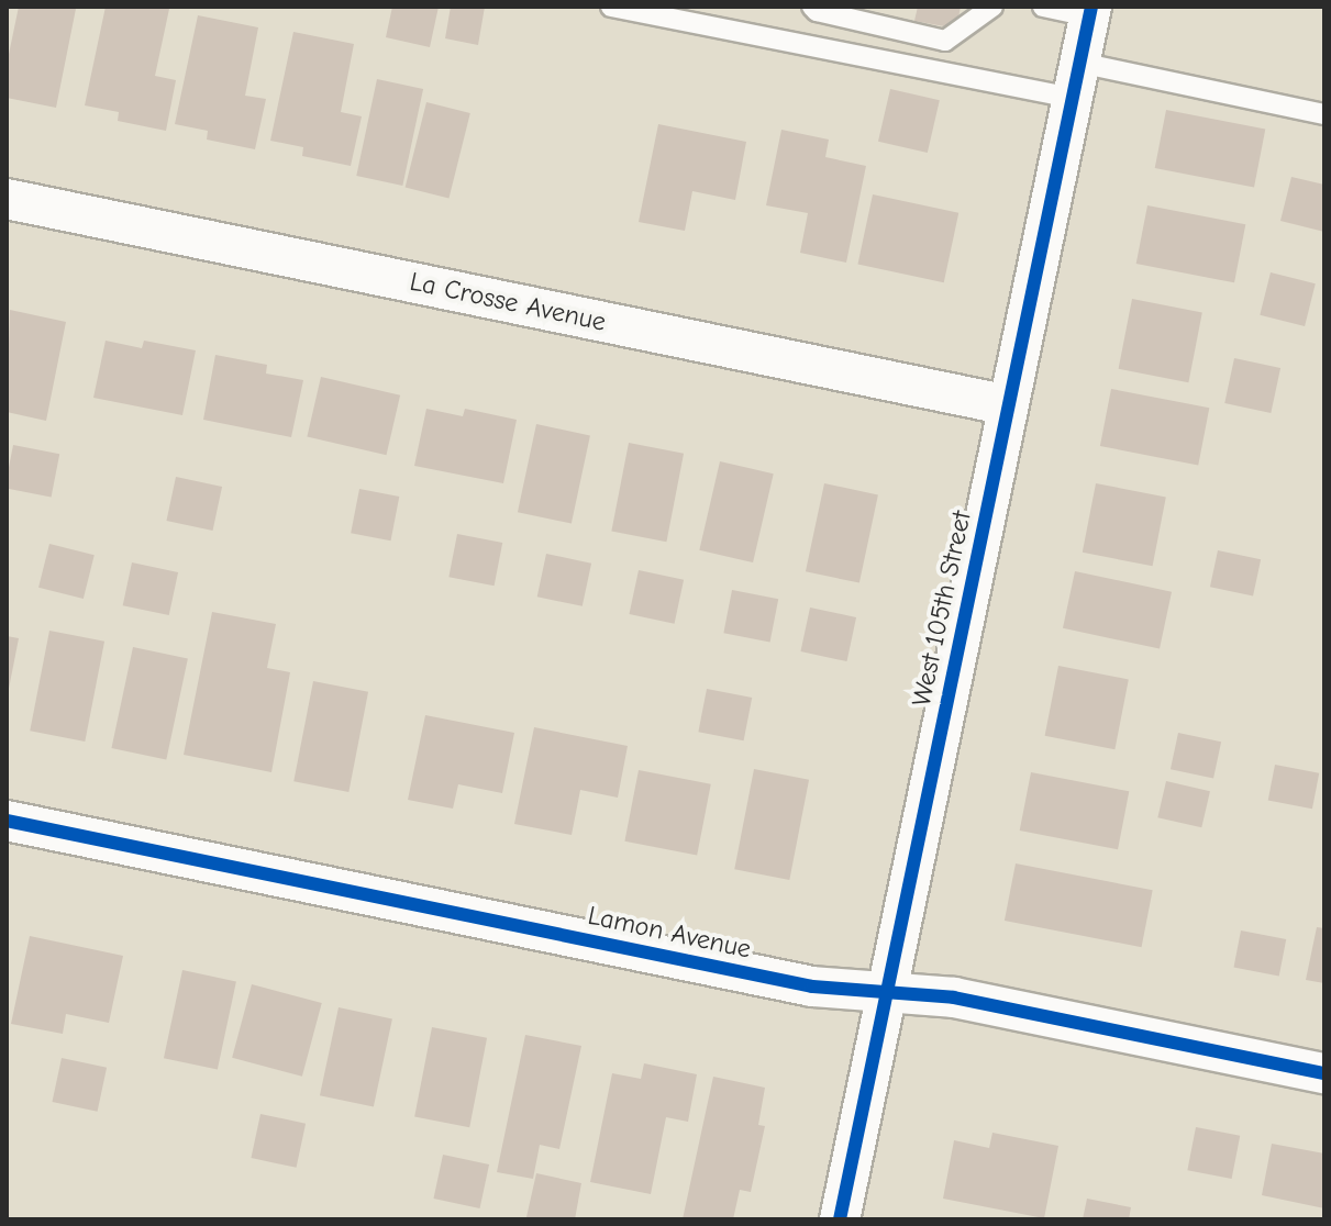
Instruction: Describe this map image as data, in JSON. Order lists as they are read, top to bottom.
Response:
{
  "streets": {
    "street": ["La Crosse Avenue", "West 105th Street", "Lamon Avenue"]
  },
  "crossings": [
    ["La Crosse Avenue", "West 105th Street"],
    ["West 105th Street", "Lamon Avenue"]
  ]
}
